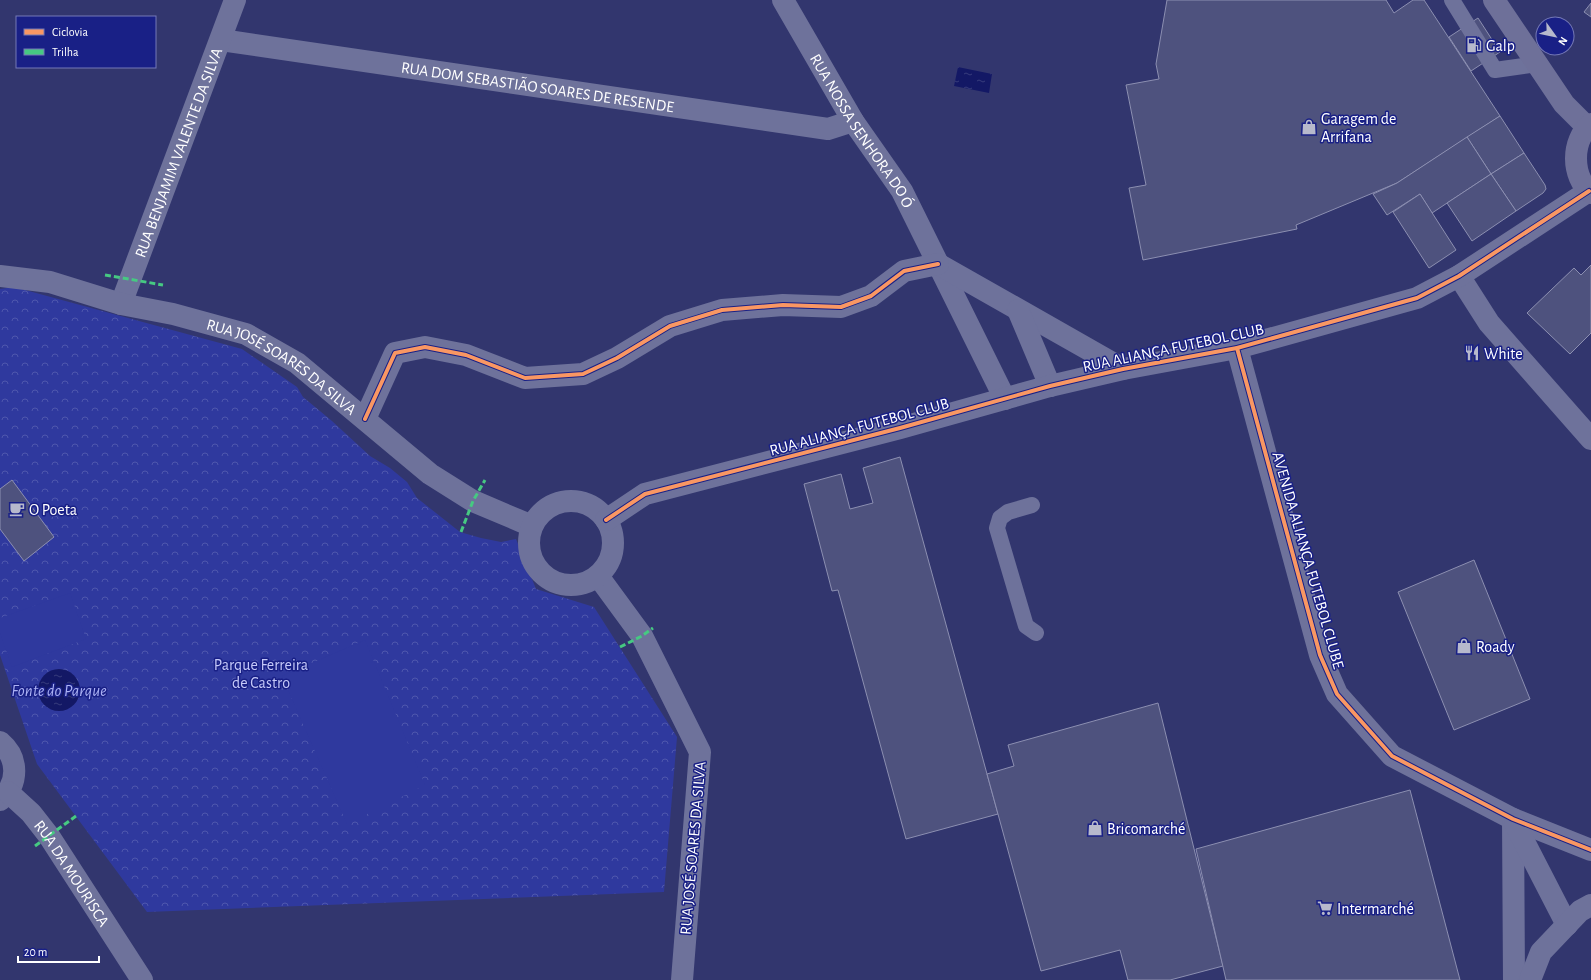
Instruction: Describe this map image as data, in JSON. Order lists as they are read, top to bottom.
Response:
{
  "streets": {
    "street": [
      "RUA DOM SEBASTIÃO SOARES DE RESENDE",
      "RUA NOSSA SENHORA DO Ó",
      "RUA BENJAMIM VALENTE DA SILVA",
      "RUA ALIANÇA FUTEBOL CLUB",
      "RUA JOSÉ SOARES DA SILVA",
      "AVENIDA ALIANÇA FUTEBOL CLUBE",
      "RUA DA MOURISCA"
    ]
  },
  "crossings": [
    ["RUA DOM SEBASTIÃO SOARES DE RESENDE", "RUA NOSSA SENHORA DO Ó"],
    ["RUA DOM SEBASTIÃO SOARES DE RESENDE", "RUA BENJAMIM VALENTE DA SILVA"],
    ["RUA NOSSA SENHORA DO Ó", "RUA ALIANÇA FUTEBOL CLUB"],
    ["RUA BENJAMIM VALENTE DA SILVA", "RUA JOSÉ SOARES DA SILVA"],
    ["RUA ALIANÇA FUTEBOL CLUB", "RUA JOSÉ SOARES DA SILVA"],
    ["RUA ALIANÇA FUTEBOL CLUB", "AVENIDA ALIANÇA FUTEBOL CLUBE"]
  ],
  "water": ["Fonte do Parque"],
  "parks": ["Parque Ferreira de Castro"],
  "places": {
    "fuel station": ["Galp"],
    "shop": ["Garagem de Arrifana", "Roady", "Bricomarché"],
    "restaurant": ["White"],
    "cafe": ["O Poeta"],
    "supermarket": ["Intermarché"]
  },
  "legend": ["Ciclovia", "Trilha"],
  "scale_bar": "20 m",
  "north": "bottom right"
}
